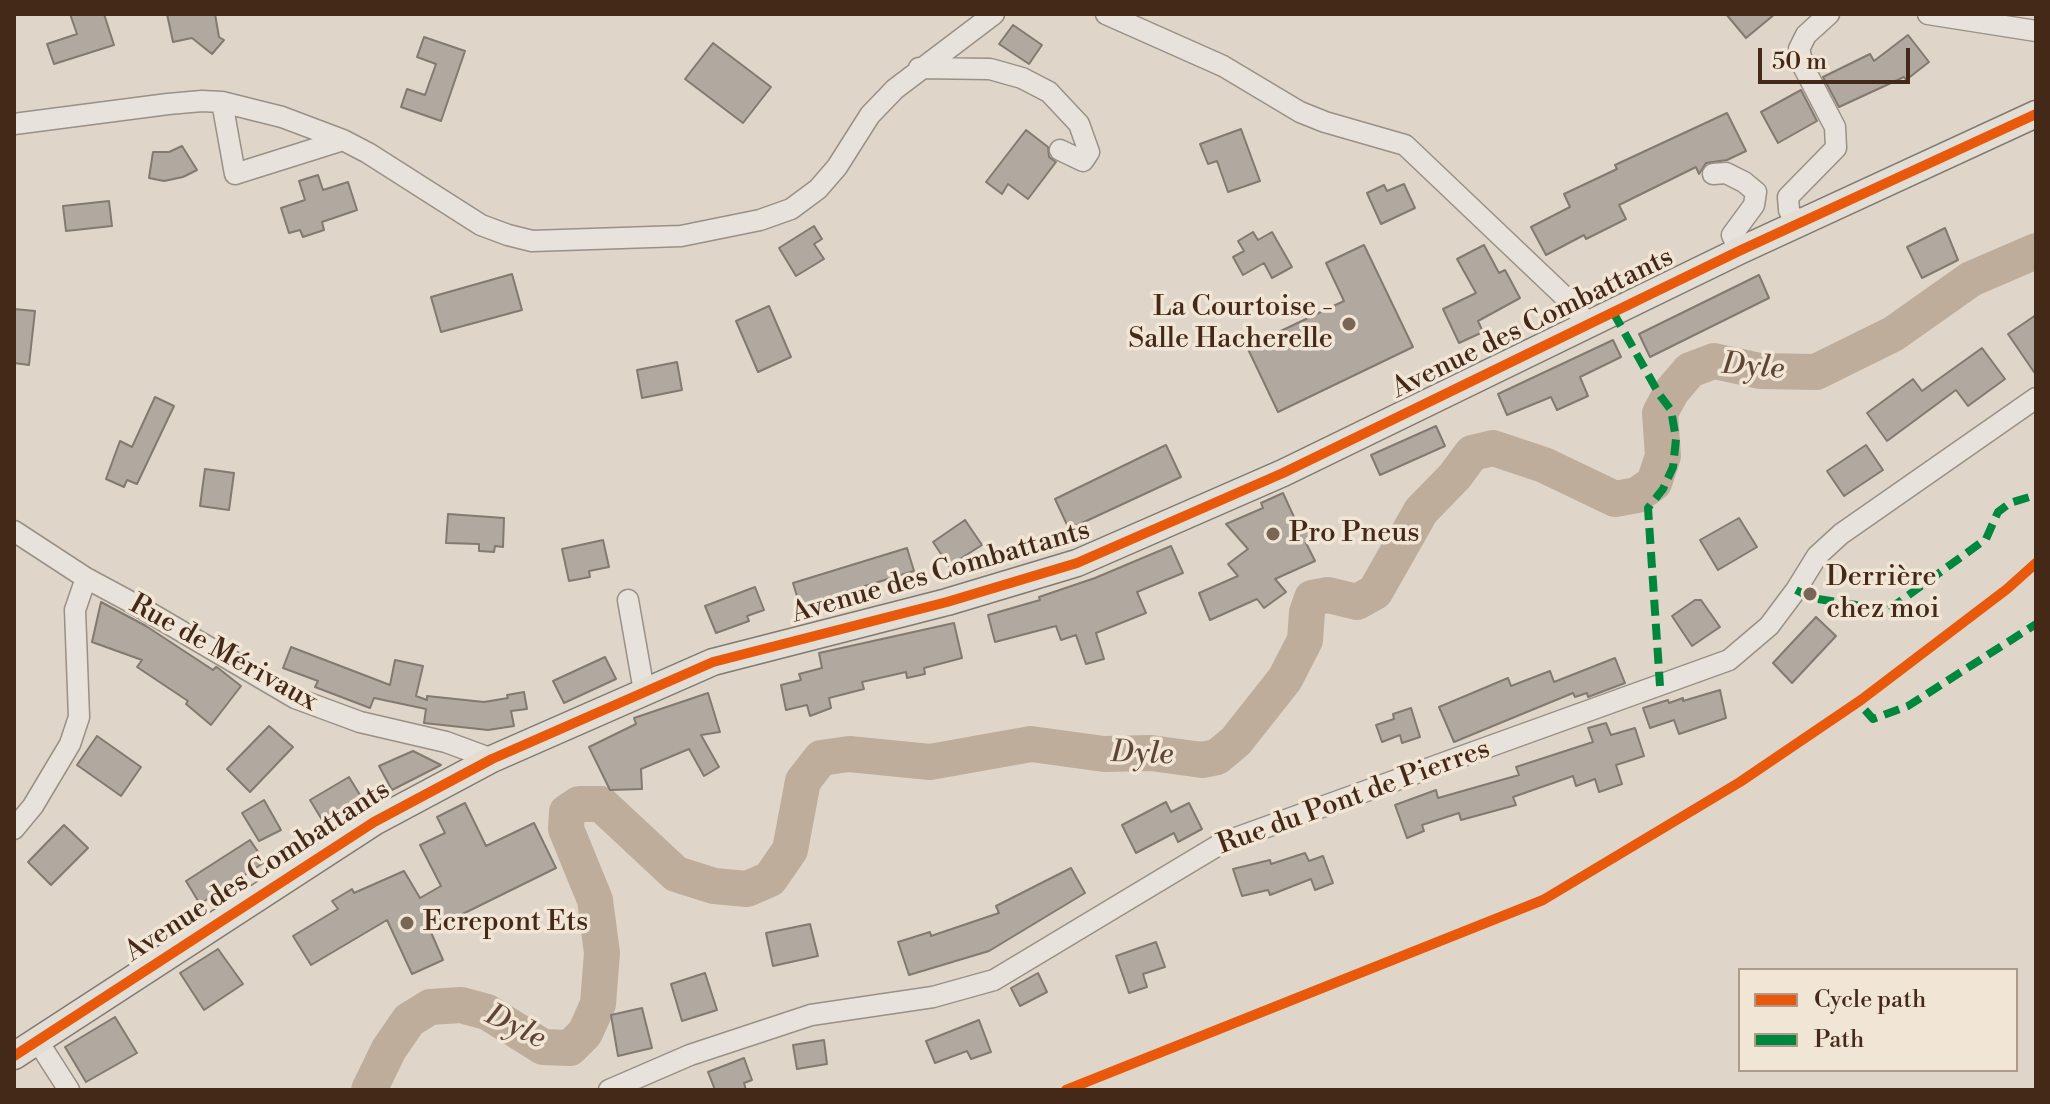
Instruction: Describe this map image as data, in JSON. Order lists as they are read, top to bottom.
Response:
{
  "streets": {
    "main road": ["Avenue des Combattants"],
    "street": ["Rue de Mérivaux", "Rue du Pont de Pierres"]
  },
  "crossings": [
    ["Avenue des Combattants", "Rue de Mérivaux"]
  ],
  "water": ["Dyle"],
  "places": [
    "La Courtoise - Salle Hacherelle",
    "Pro Pneus",
    "Derrière chez moi",
    "Ecrepont Ets"
  ],
  "legend": ["Cycle path", "Path"],
  "scale_bar": "50 m"
}
